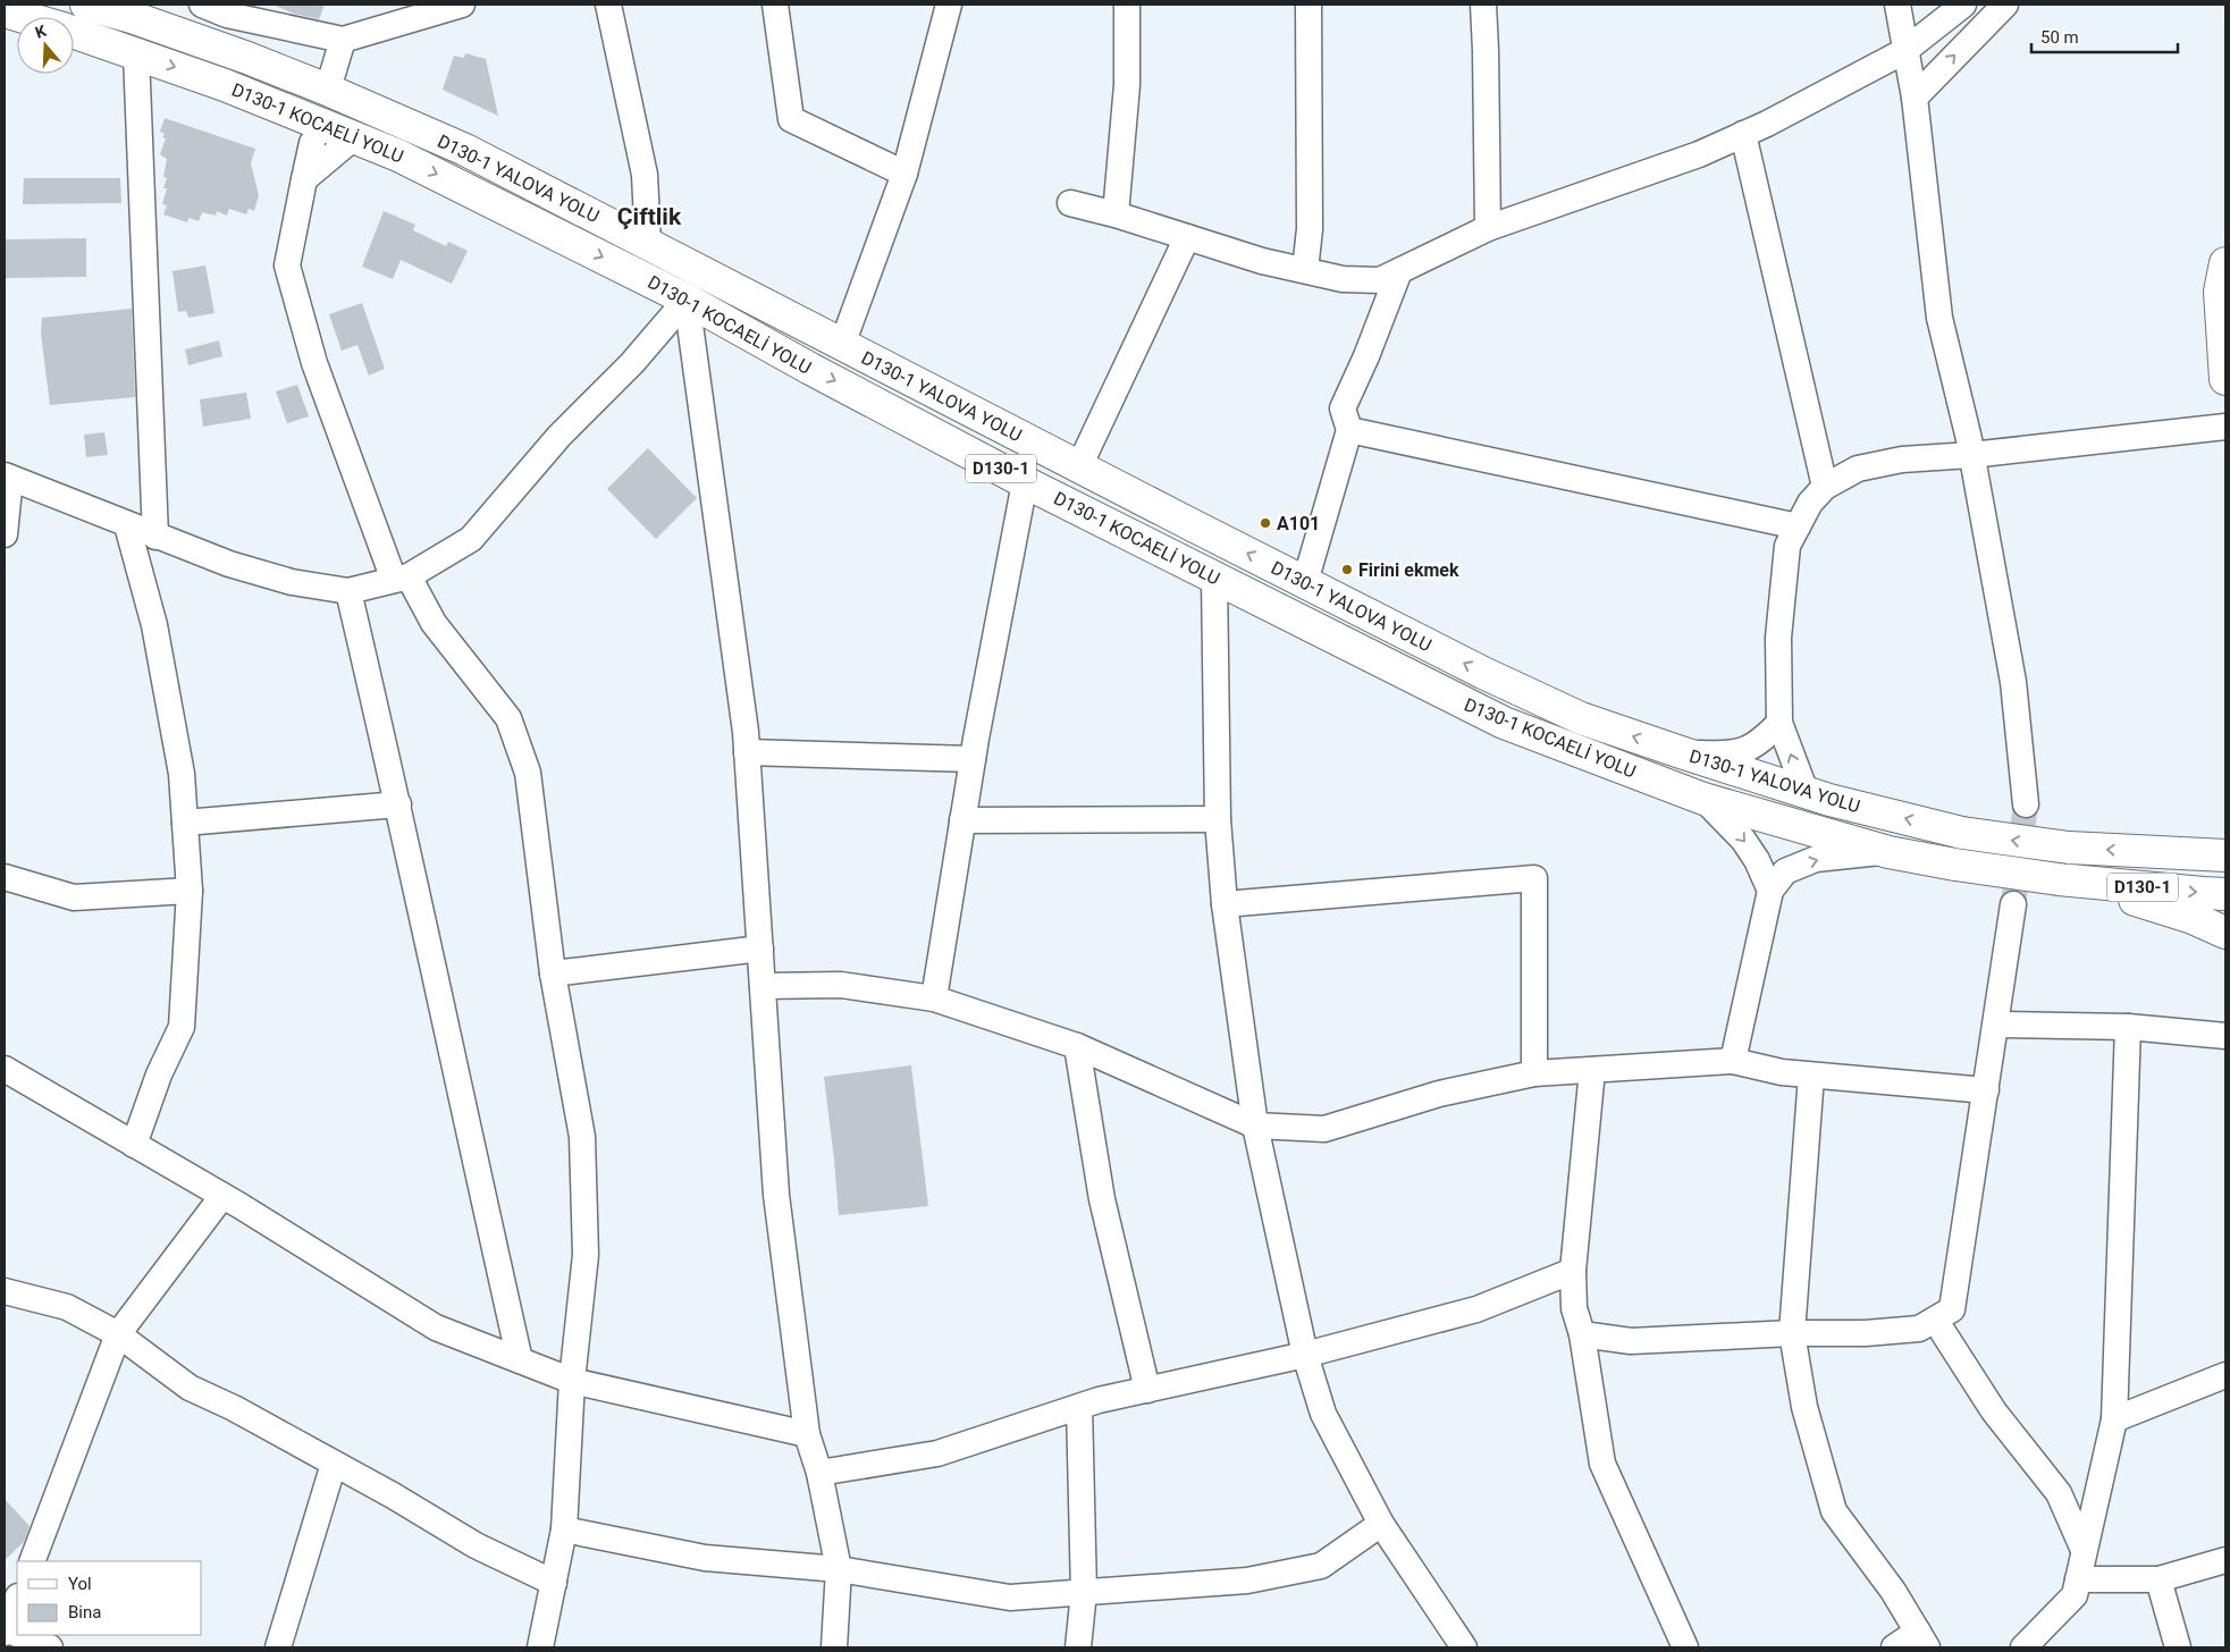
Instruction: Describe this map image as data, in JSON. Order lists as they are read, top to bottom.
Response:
{
  "streets": {
    "main road": ["D130-1 KOCAELİ YOLU", "D130-1 YALOVA YOLU", "D130-1"]
  },
  "crossings": [
    ["D130-1 KOCAELİ YOLU", "D130-1"],
    ["D130-1 YALOVA YOLU", "D130-1"]
  ],
  "one_way": ["D130-1 KOCAELİ YOLU", "D130-1 YALOVA YOLU"],
  "districts": ["Çiftlik"],
  "places": ["A101", "Firini ekmek"],
  "legend": ["Yol", "Bina"],
  "scale_bar": "50 m",
  "north": "top"
}
